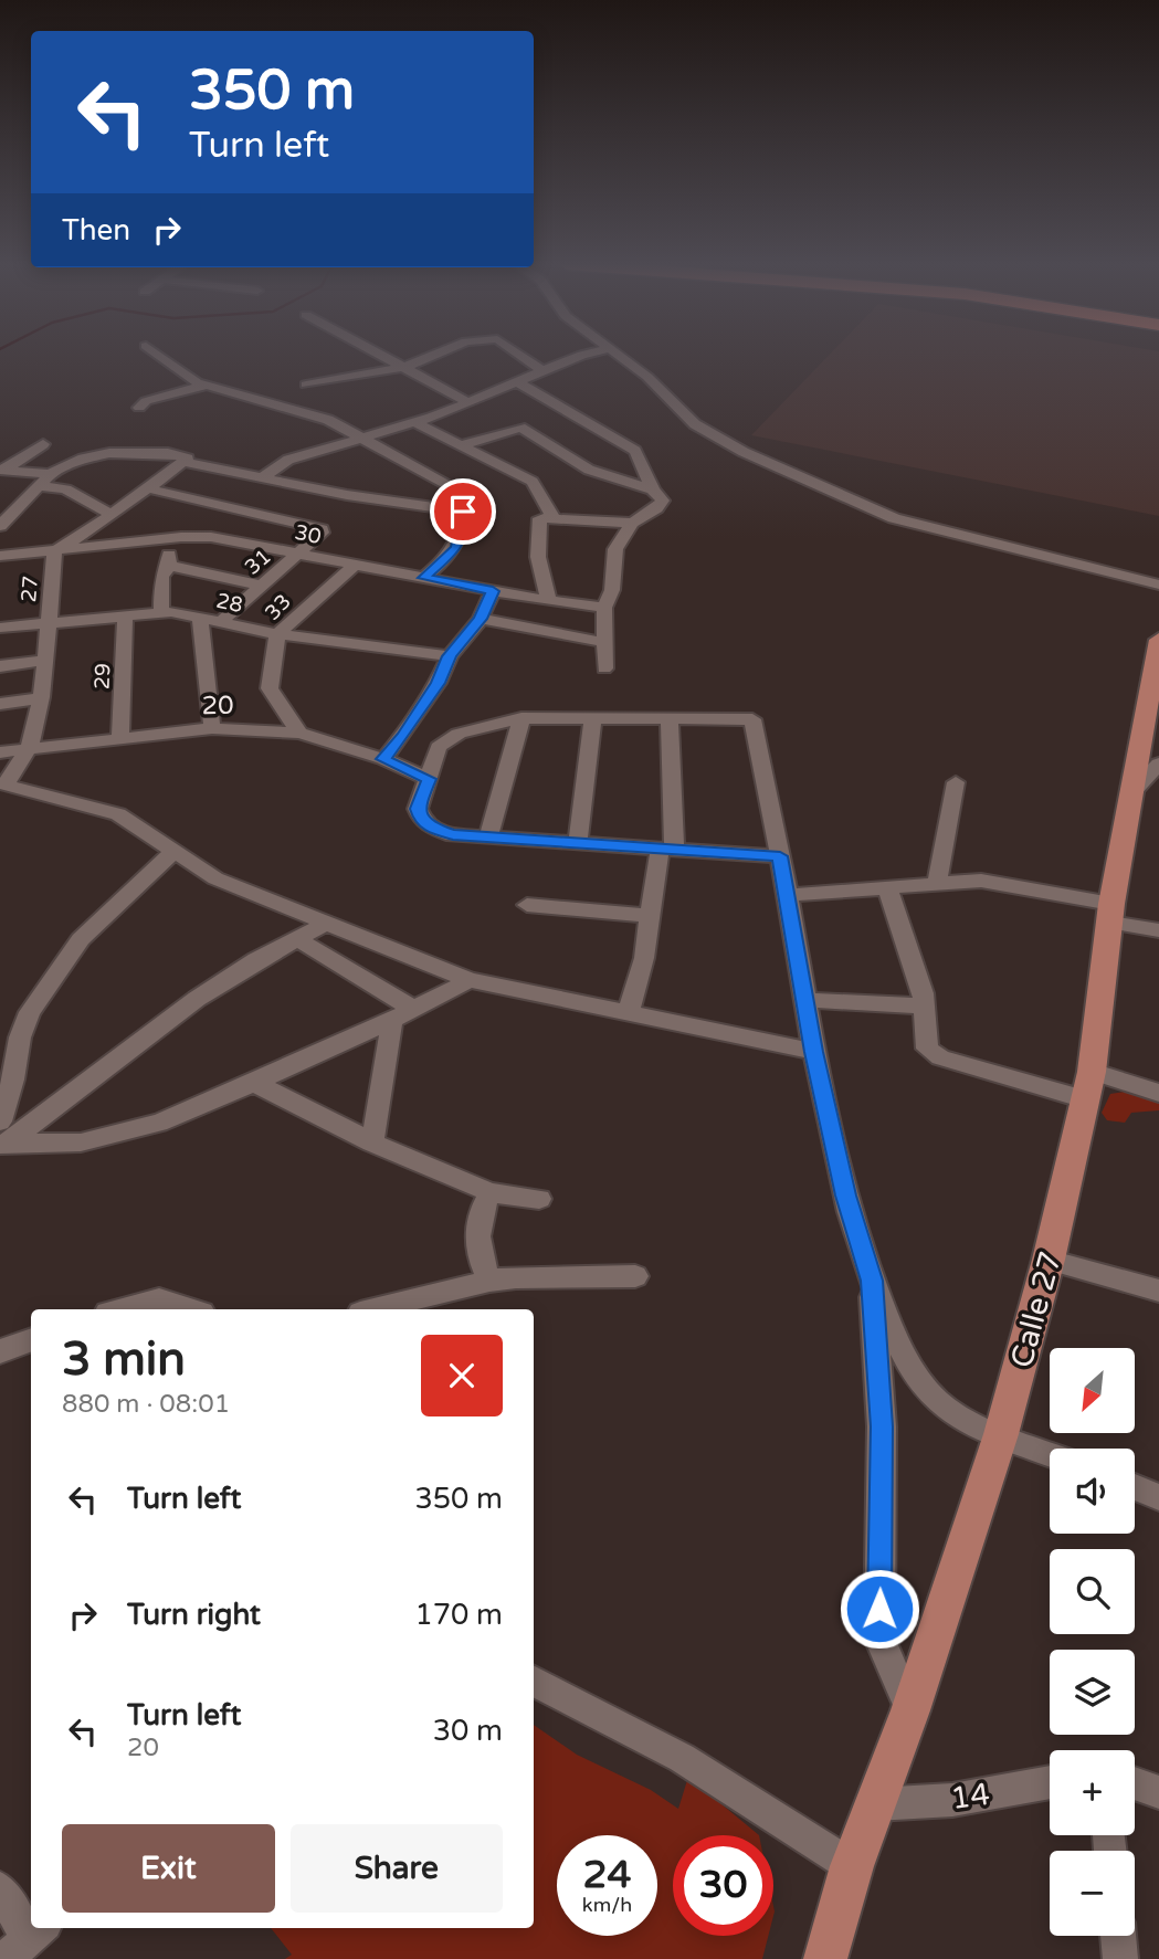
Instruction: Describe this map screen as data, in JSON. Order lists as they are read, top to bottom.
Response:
{
  "streets": {
    "main road": ["Calle 27"],
    "street": [
      "30",
      "31",
      "27",
      "28",
      "33",
      "29",
      "20",
      "14"
    ]
  },
  "crossings": [
    ["30", "31"],
    ["30", "27"],
    ["30", "33"],
    ["31", "27"],
    ["31", "28"],
    ["27", "28"],
    ["27", "20"],
    ["28", "33"],
    ["28", "29"],
    ["33", "20"],
    ["29", "20"],
    ["Calle 27", "14"]
  ],
  "north": "bottom left",
  "page": {
    "turn": ["350 m", "Turn left"],
    "then": "Then",
    "heading": ["3 min", "880 m · 08:01"],
    "map_buttons": ["+", "−"],
    "list": [
      {
        "name": "Turn left",
        "value": "350 m"
      },
      {
        "name": "Turn right",
        "value": "170 m"
      },
      {
        "name": "Turn left",
        "note": "20",
        "value": "30 m"
      }
    ],
    "buttons": ["Exit", "Share"],
    "speed": "24 km/h",
    "limit": "30"
  }
}
